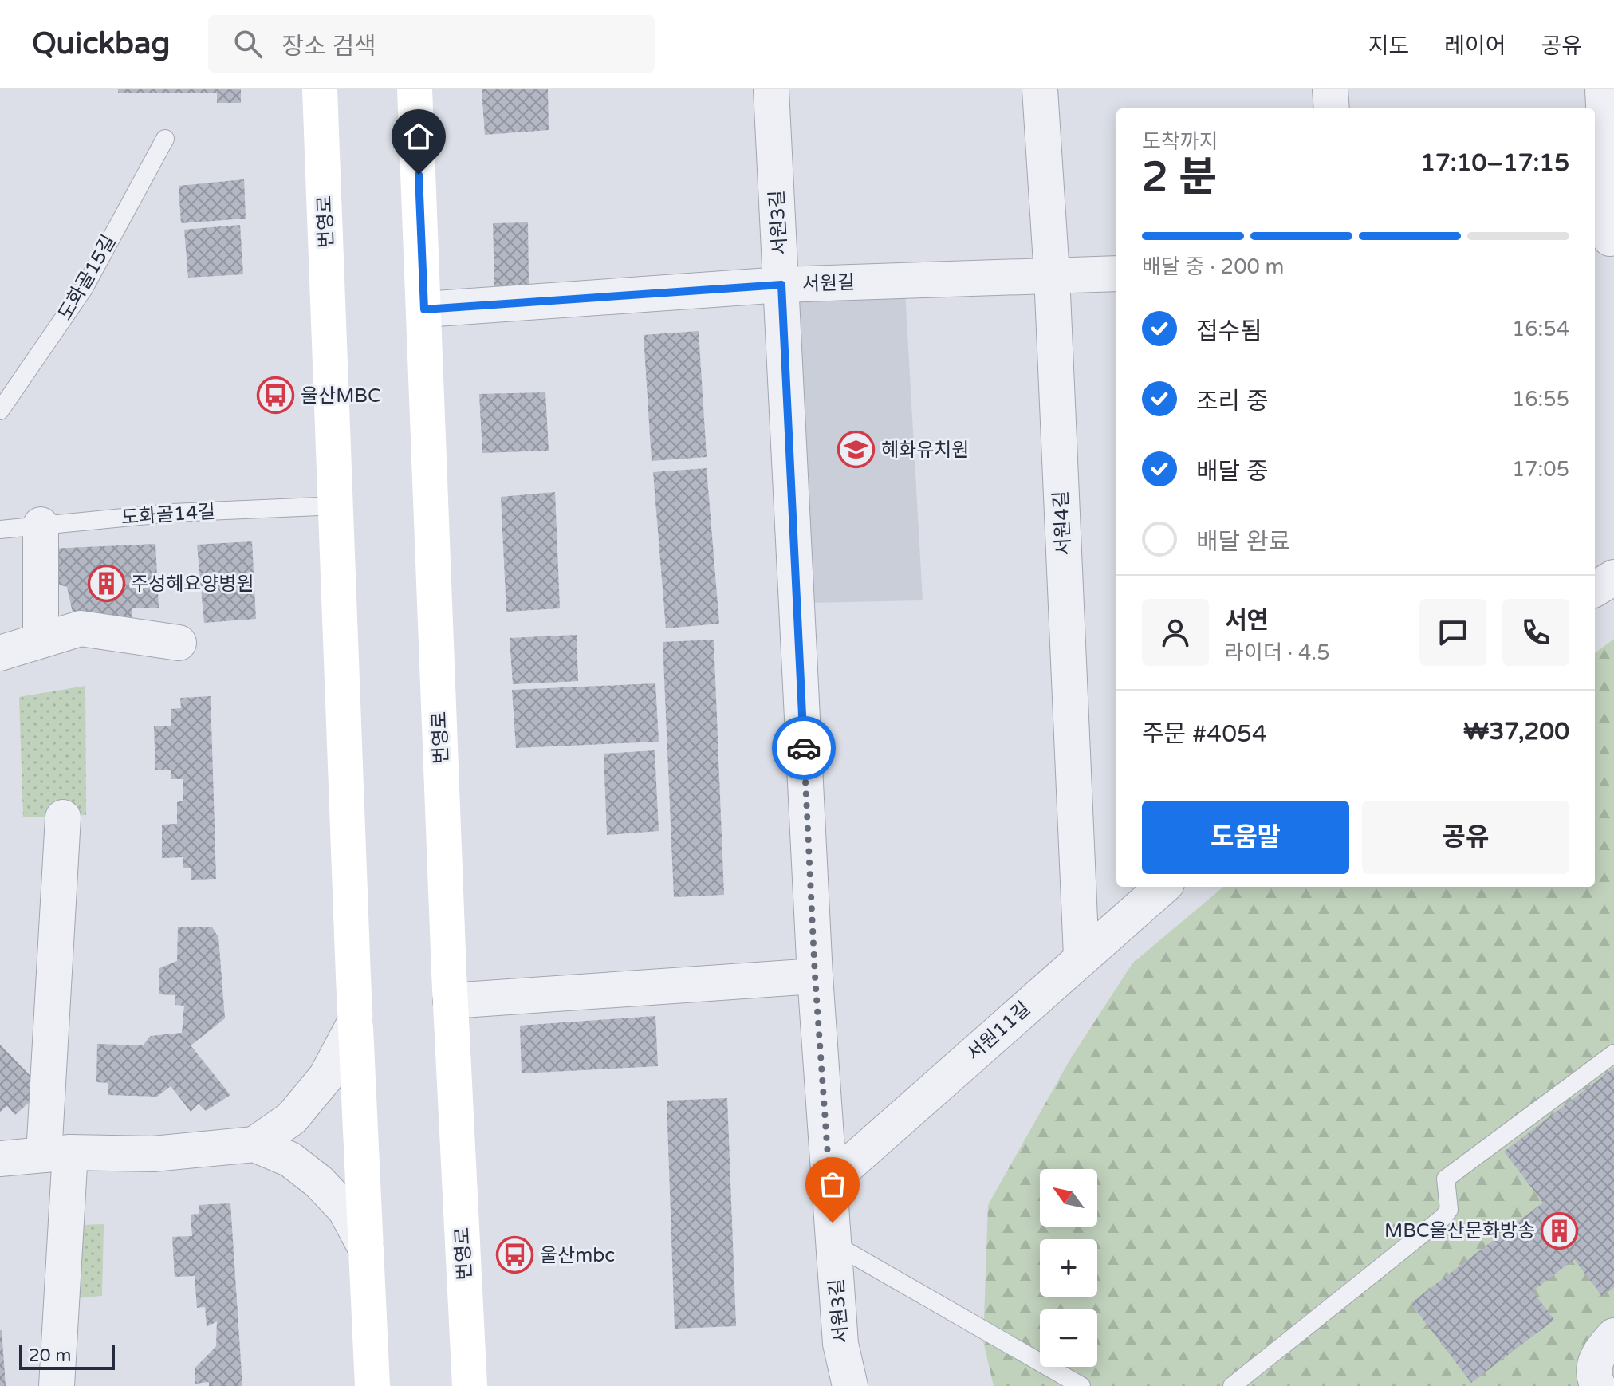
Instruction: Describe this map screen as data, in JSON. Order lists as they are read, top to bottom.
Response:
{
  "streets": {
    "main road": ["번영로"],
    "street": [
      "서원3길",
      "서원길",
      "서원4길",
      "서원11길"
    ],
    "lane": ["도화골15길", "도화골14길"]
  },
  "crossings": [
    ["번영로", "서원길"],
    ["번영로", "도화골14길"],
    ["서원3길", "서원길"],
    ["서원3길", "서원11길"],
    ["서원길", "서원4길"],
    ["서원4길", "서원11길"]
  ],
  "places": {
    "bus stop": ["울산MBC", "울산mbc"],
    "school or university": ["혜화유치원"],
    "building": ["주성혜요양병원", "MBC울산문화방송"]
  },
  "scale_bar": "20 m",
  "north": "top left",
  "page": {
    "header": "Quickbag",
    "search": "장소 검색",
    "nav": ["지도", "레이어", "공유"],
    "heading": ["2 분", "도착까지", "17:10–17:15"],
    "panel": [
      "서연",
      "라이더 · 4.5",
      "주문 #4054",
      "₩37,200"
    ],
    "bar": "배달 중 · 200 m",
    "list": [
      ["접수됨", "16:54"],
      ["조리 중", "16:55"],
      ["배달 중", "17:05"],
      "배달 완료"
    ],
    "buttons": ["도움말", "공유"],
    "map_buttons": ["+", "−"],
    "scale": "20 m"
  }
}
